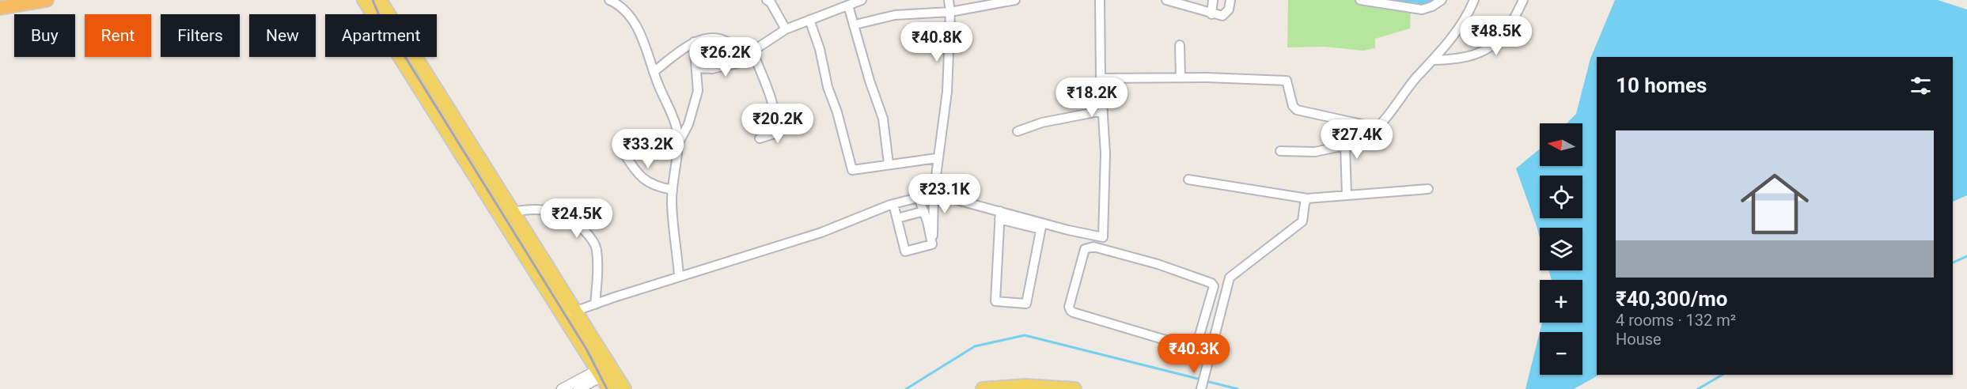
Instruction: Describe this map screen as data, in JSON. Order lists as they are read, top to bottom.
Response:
{
  "north": "left",
  "page": {
    "chip": [
      "Buy",
      "Rent",
      "Filters",
      "New",
      "Apartment"
    ],
    "price": [
      "₹48.5K",
      "₹40.8K",
      "₹26.2K",
      "₹18.2K",
      "₹20.2K",
      "₹27.4K",
      "₹33.2K",
      "₹23.1K",
      "₹24.5K",
      "₹40.3K"
    ],
    "heading": "10 homes",
    "list": [
      {
        "name": "₹40,300/mo",
        "note": "4 rooms · 132 m² · House"
      }
    ],
    "map_buttons": ["+", "−"]
  }
}
